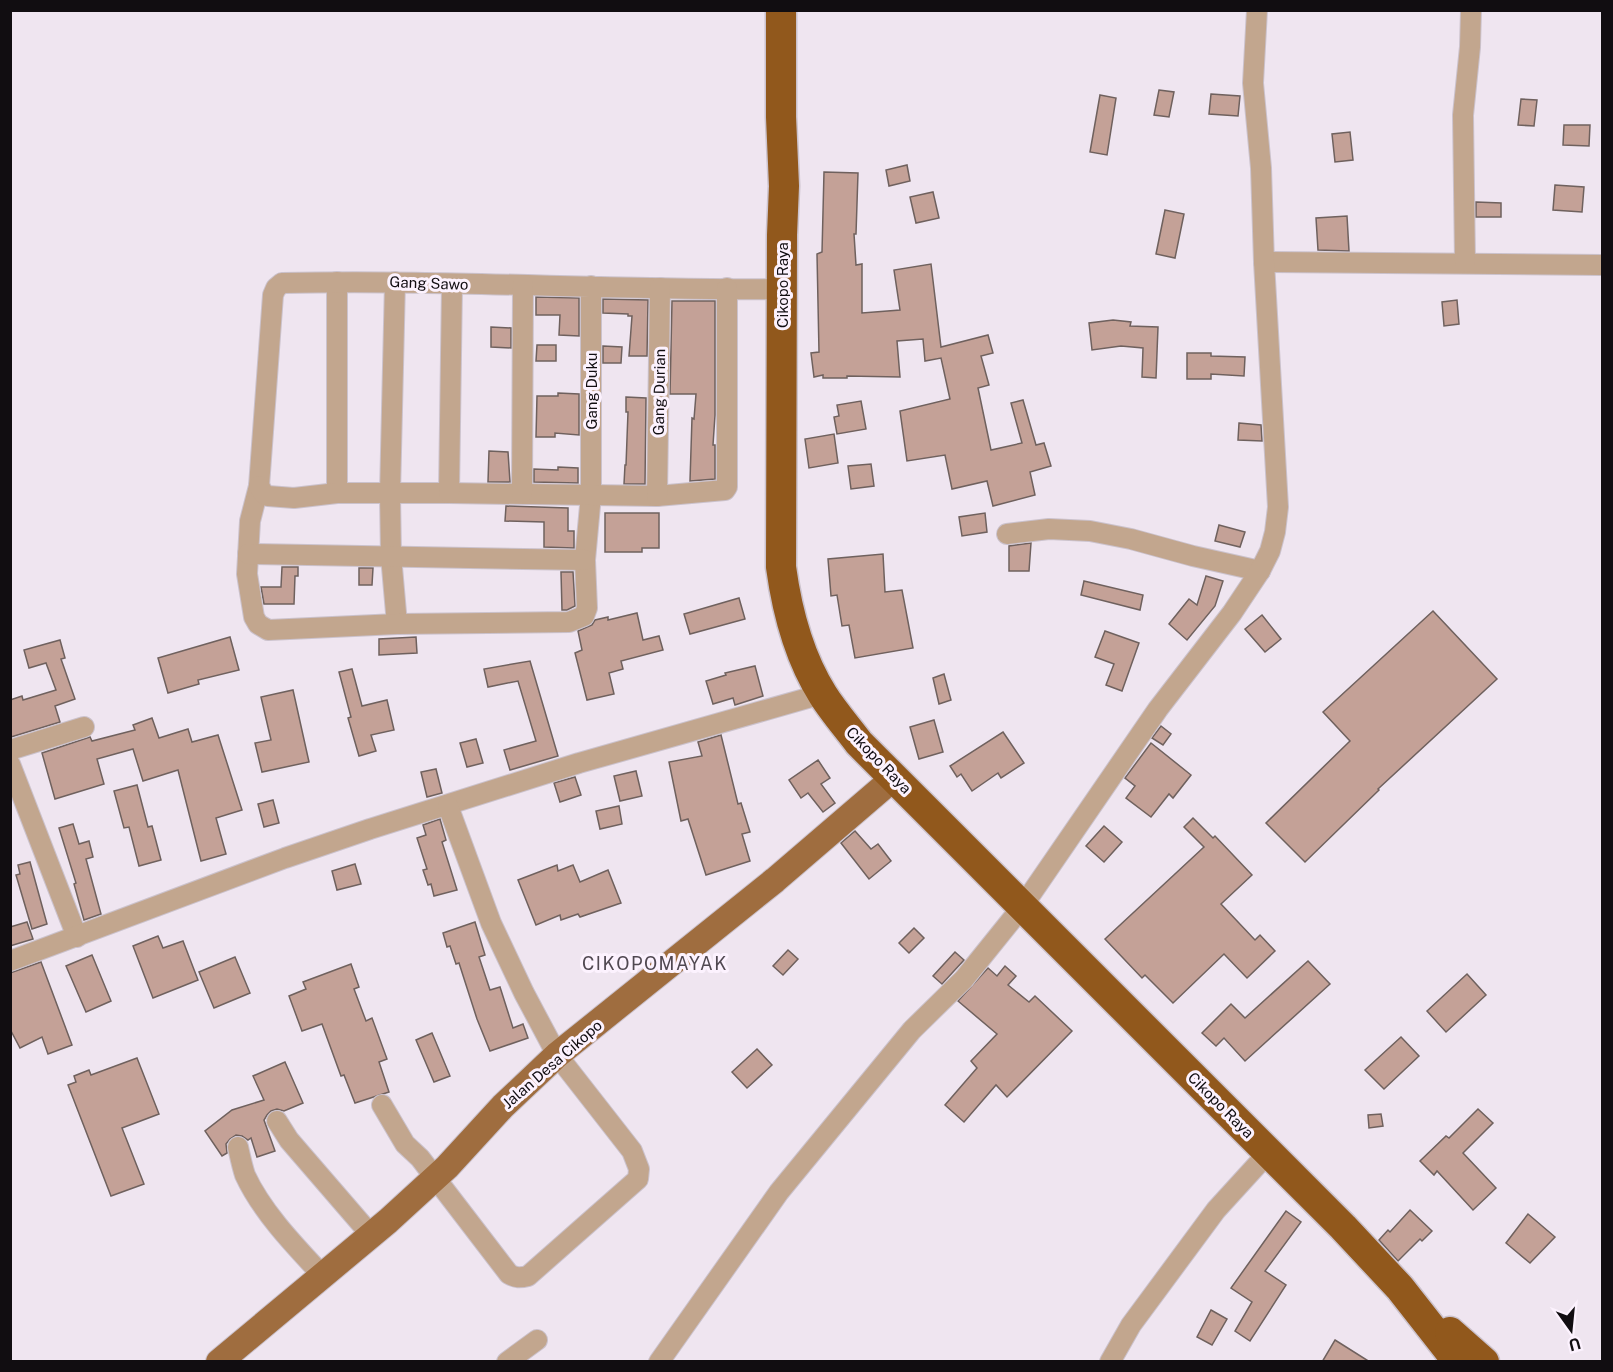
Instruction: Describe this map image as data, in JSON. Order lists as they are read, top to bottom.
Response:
{
  "streets": {
    "highway": ["Cikopo Raya"],
    "main road": ["Jalan Desa Cikopo"],
    "street": ["Gang Sawo", "Gang Duku", "Gang Durian"]
  },
  "crossings": [
    ["Gang Sawo", "Cikopo Raya"],
    ["Gang Sawo", "Gang Duku"],
    ["Gang Sawo", "Gang Durian"],
    ["Cikopo Raya", "Jalan Desa Cikopo"]
  ],
  "districts": ["CIKOPOMAYAK"],
  "north": "bottom"
}
